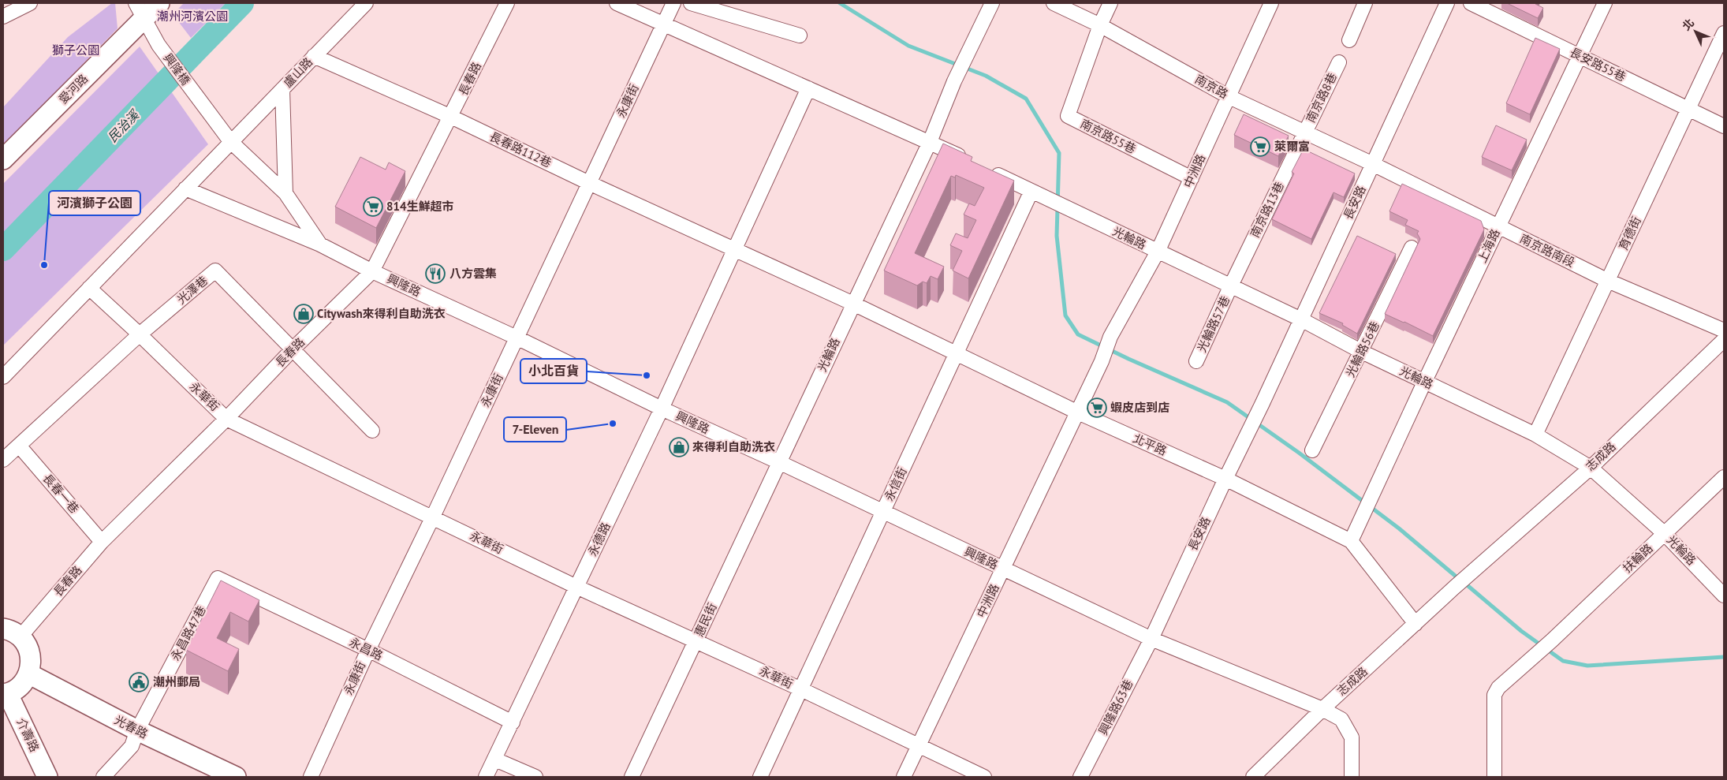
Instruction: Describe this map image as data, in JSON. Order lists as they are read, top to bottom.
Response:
{
  "streets": {
    "main road": ["愛河路", "光春路", "介壽路"],
    "street": [
      "長安路55巷",
      "興隆橋",
      "盧山路",
      "長春路",
      "南京路",
      "南京路8巷",
      "永康街",
      "南京路55巷",
      "長春路112巷",
      "中洲路",
      "長安路",
      "南京路13巷",
      "育德街",
      "光輪路",
      "上海路",
      "南京路南段",
      "興隆路",
      "光澤巷",
      "光輪路57巷",
      "光輪路56巷",
      "永華街",
      "北平路",
      "志成路",
      "永信街",
      "長春一巷",
      "永德路",
      "扶輪路",
      "惠民街",
      "永昌路47巷",
      "永昌路",
      "興隆路63巷"
    ]
  },
  "crossings": [
    ["長安路55巷", "育德街"],
    ["長安路55巷", "上海路"],
    ["興隆橋", "愛河路"],
    ["興隆橋", "興隆路"],
    ["盧山路", "長春路112巷"],
    ["盧山路", "興隆路"],
    ["長春路", "長春路112巷"],
    ["長春路", "興隆路"],
    ["長春路", "光澤巷"],
    ["長春路", "永華街"],
    ["長春路", "長春一巷"],
    ["南京路", "南京路8巷"],
    ["南京路", "南京路55巷"],
    ["南京路", "中洲路"],
    ["南京路", "長安路"],
    ["南京路", "南京路13巷"],
    ["南京路", "南京路南段"],
    ["南京路8巷", "南京路13巷"],
    ["永康街", "長春路112巷"],
    ["永康街", "興隆路"],
    ["永康街", "永華街"],
    ["永康街", "永昌路"],
    ["南京路55巷", "中洲路"],
    ["長春路112巷", "北平路"],
    ["長春路112巷", "永德路"],
    ["中洲路", "光輪路"],
    ["中洲路", "興隆路"],
    ["中洲路", "永華街"],
    ["中洲路", "北平路"],
    ["長安路", "光輪路"],
    ["長安路", "南京路南段"],
    ["長安路", "興隆路"],
    ["長安路", "北平路"],
    ["長安路", "興隆路63巷"],
    ["南京路13巷", "光輪路"],
    ["南京路13巷", "光輪路57巷"],
    ["育德街", "光輪路"],
    ["育德街", "南京路南段"],
    ["光輪路", "上海路"],
    ["光輪路", "興隆路"],
    ["光輪路", "光輪路57巷"],
    ["光輪路", "光輪路56巷"],
    ["光輪路", "北平路"],
    ["光輪路", "志成路"],
    ["光輪路", "永信街"],
    ["光輪路", "扶輪路"],
    ["光輪路", "惠民街"],
    ["上海路", "南京路南段"],
    ["上海路", "北平路"],
    ["興隆路", "志成路"],
    ["興隆路", "永信街"],
    ["興隆路", "永德路"],
    ["興隆路", "惠民街"],
    ["興隆路", "興隆路63巷"],
    ["光澤巷", "永華街"],
    ["光澤巷", "長春一巷"],
    ["永華街", "永信街"],
    ["永華街", "永德路"],
    ["永華街", "惠民街"],
    ["北平路", "志成路"],
    ["北平路", "永信街"],
    ["北平路", "永德路"],
    ["永德路", "永昌路"],
    ["永昌路47巷", "永昌路"],
    ["永昌路47巷", "光春路"]
  ],
  "water": ["民治溪"],
  "parks": ["潮州河濱公園", "獅子公園"],
  "places": {
    "supermarket": ["萊爾富", "814生鮮超市", "蝦皮店到店"],
    "other": ["河濱獅子公園", "小北百貨", "7-Eleven"],
    "restaurant": ["八方雲集"],
    "shop": ["Citywash來得利自助洗衣", "來得利自助洗衣"],
    "public building": ["潮州郵局"]
  },
  "north": "top left"
}
